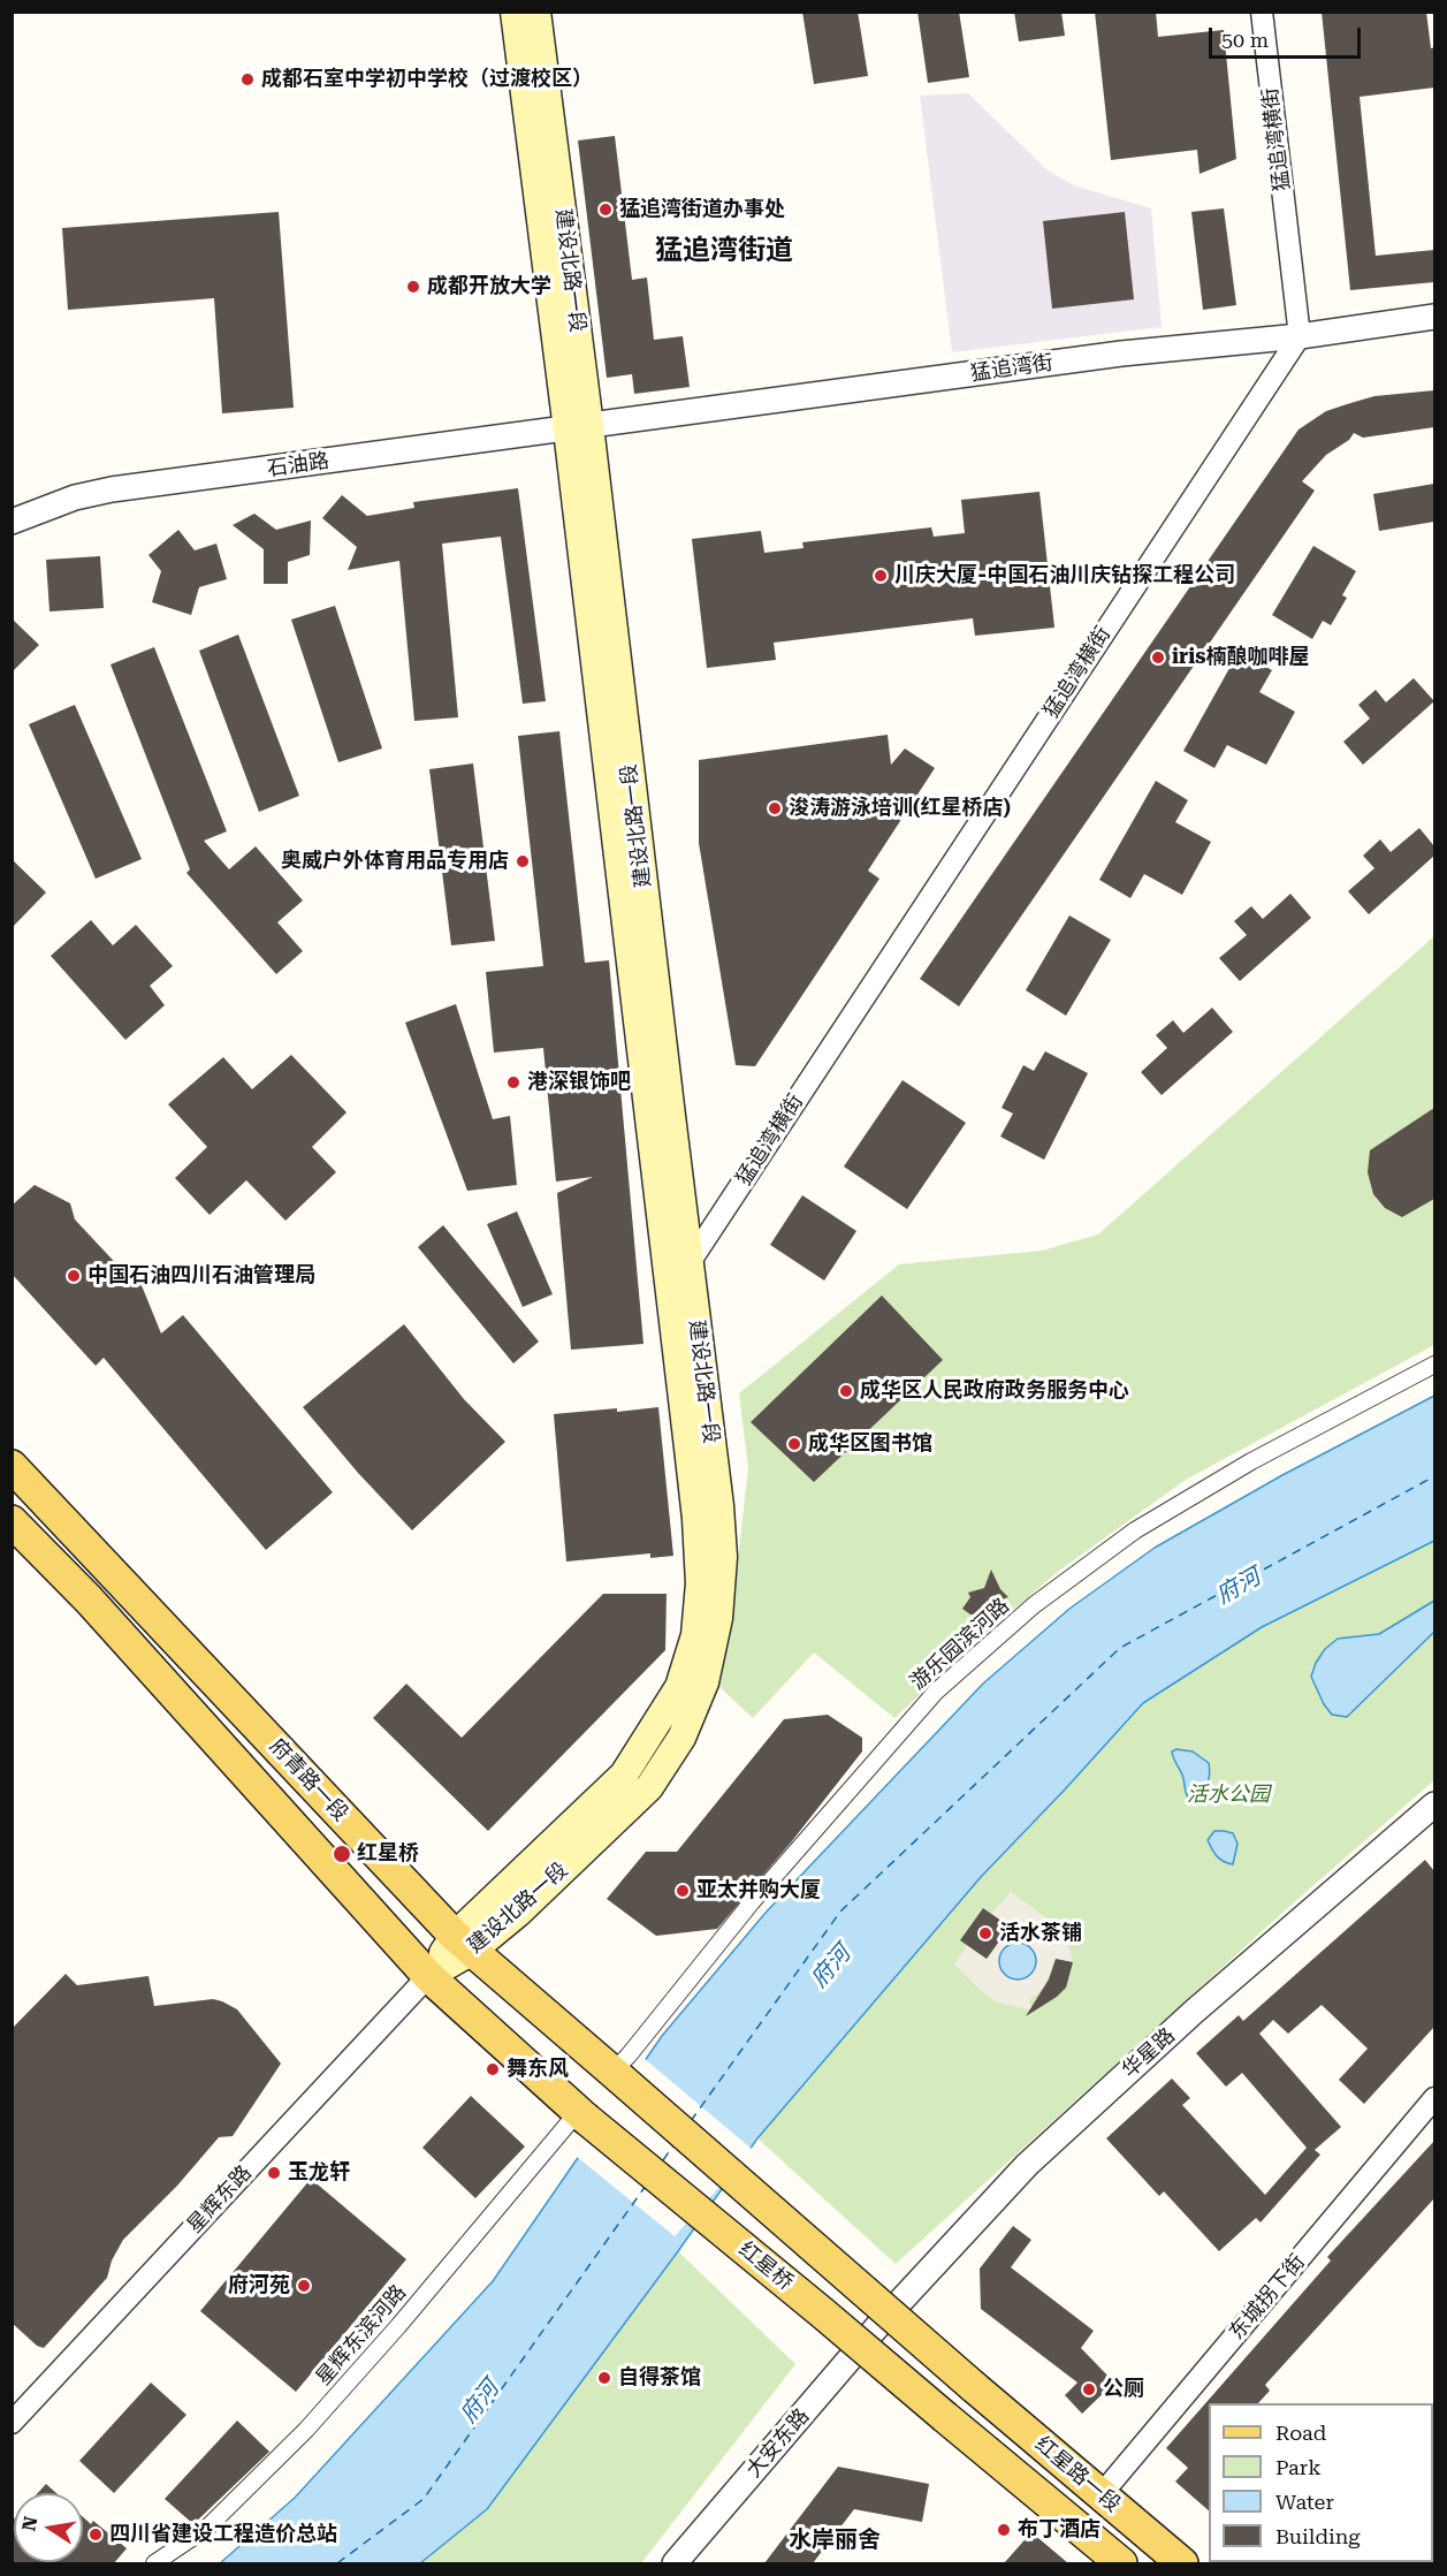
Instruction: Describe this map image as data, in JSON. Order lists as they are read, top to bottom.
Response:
{
  "streets": {
    "main road": [
      "建设北路一段",
      "府青路一段",
      "红星桥",
      "红星路一段"
    ],
    "street": [
      "猛追湾横街",
      "猛追湾街",
      "石油路",
      "游乐园滨河路",
      "华星路",
      "星辉东路",
      "东城拐下街",
      "星辉东滨河路",
      "大安东路"
    ]
  },
  "crossings": [
    ["猛追湾横街", "建设北路一段"],
    ["猛追湾横街", "猛追湾街"],
    ["建设北路一段", "猛追湾街"],
    ["建设北路一段", "石油路"],
    ["建设北路一段", "府青路一段"],
    ["建设北路一段", "星辉东路"],
    ["猛追湾街", "石油路"],
    ["游乐园滨河路", "府青路一段"],
    ["游乐园滨河路", "红星路一段"],
    ["府青路一段", "星辉东路"],
    ["府青路一段", "红星桥"],
    ["府青路一段", "星辉东滨河路"],
    ["府青路一段", "红星路一段"],
    ["华星路", "大安东路"],
    ["红星桥", "星辉东滨河路"],
    ["红星桥", "红星路一段"],
    ["东城拐下街", "红星路一段"]
  ],
  "districts": ["猛追湾街道", "水岸丽舍"],
  "water": ["府河"],
  "parks": ["活水公园"],
  "places": [
    "成都石室中学初中学校（过渡校区）",
    "猛追湾街道办事处",
    "成都开放大学",
    "川庆大厦-中国石油川庆钻探工程公司",
    "iris楠酿咖啡屋",
    "浚涛游泳培训(红星桥店)",
    "奥威户外体育用品专用店",
    "港深银饰吧",
    "中国石油四川石油管理局",
    "成华区人民政府政务服务中心",
    "成华区图书馆",
    "红星桥",
    "亚太并购大厦",
    "活水茶铺",
    "舞东风",
    "玉龙轩",
    "府河苑",
    "自得茶馆",
    "公厕",
    "布丁酒店",
    "四川省建设工程造价总站"
  ],
  "legend": [
    "Road",
    "Park",
    "Water",
    "Building"
  ],
  "scale_bar": "50 m",
  "north": "left"
}
